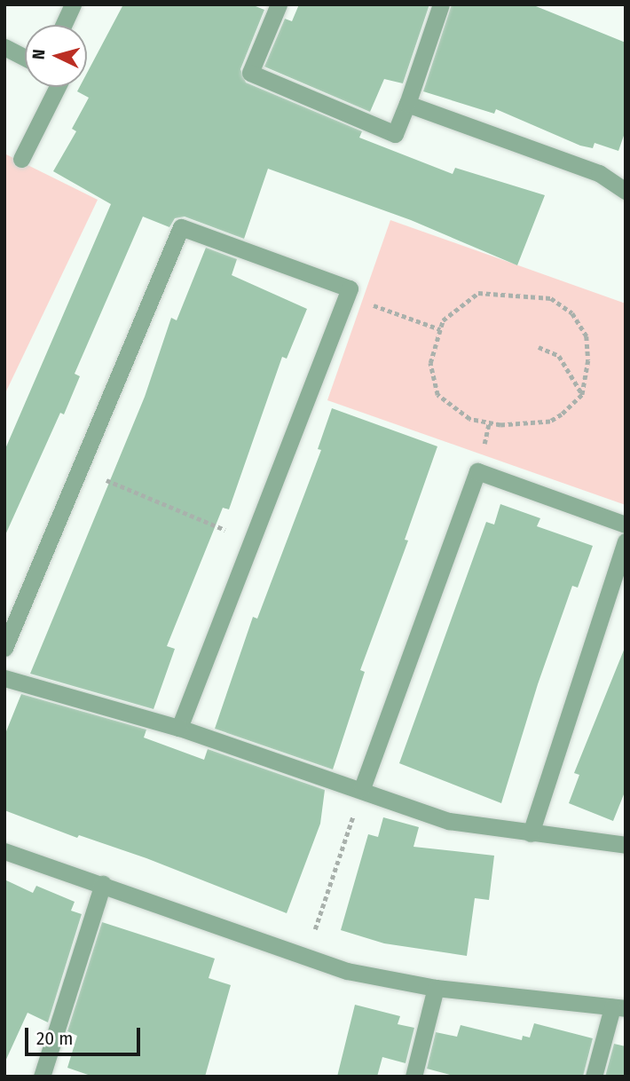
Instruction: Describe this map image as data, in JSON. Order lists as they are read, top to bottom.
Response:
{
  "scale_bar": "20 m",
  "north": "left"
}
